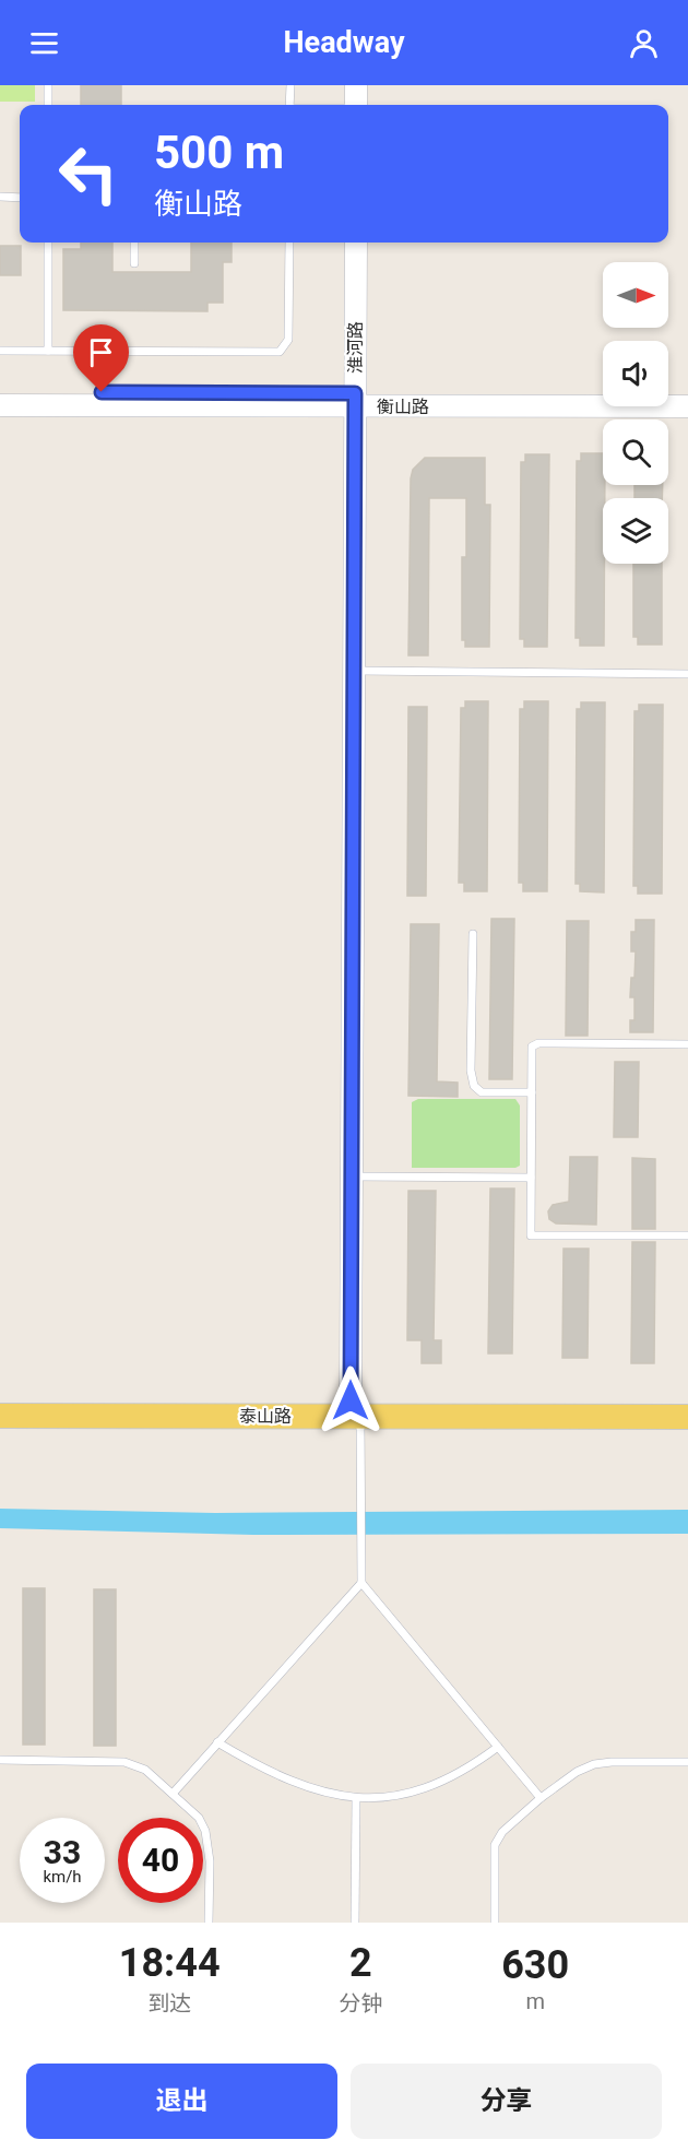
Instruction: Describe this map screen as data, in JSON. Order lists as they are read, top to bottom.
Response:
{
  "streets": {
    "main road": ["泰山路"],
    "street": ["淮河路", "衡山路"]
  },
  "crossings": [
    ["淮河路", "衡山路"],
    ["淮河路", "泰山路"]
  ],
  "north": "right",
  "page": {
    "header": "Headway",
    "turn": ["500 m", "衡山路"],
    "speed": "33 km/h",
    "limit": "40",
    "eta": [
      "18:44",
      "到达",
      "2",
      "分钟",
      "630",
      "m"
    ],
    "buttons": ["退出", "分享"]
  }
}
